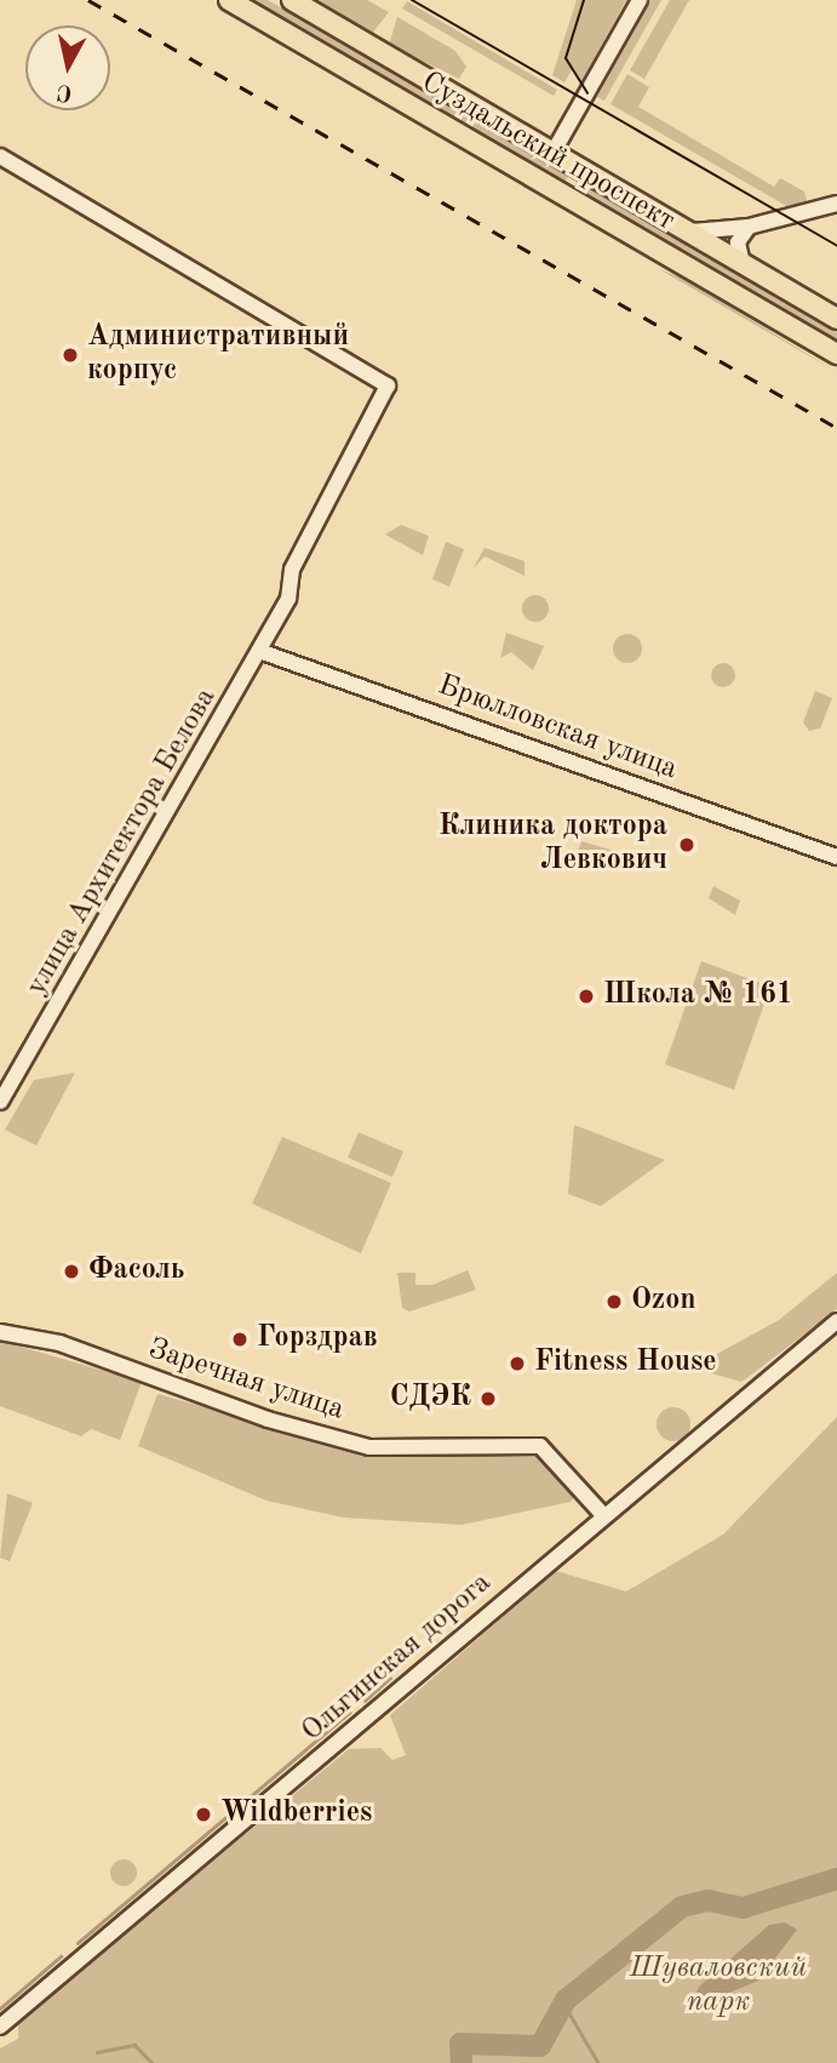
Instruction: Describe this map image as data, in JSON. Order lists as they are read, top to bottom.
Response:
{
  "streets": {
    "main road": ["Суздальский проспект"],
    "street": [
      "Брюлловская улица",
      "улица Архитектора Белова",
      "Заречная улица",
      "Ольгинская дорога"
    ]
  },
  "crossings": [
    ["Брюлловская улица", "улица Архитектора Белова"],
    ["Заречная улица", "Ольгинская дорога"]
  ],
  "parks": ["Шуваловский парк"],
  "places": [
    "Административный корпус",
    "Клиника доктора Левкович",
    "Школа № 161",
    "Фасоль",
    "Ozon",
    "Горздрав",
    "Fitness House",
    "СДЭК",
    "Wildberries"
  ],
  "north": "bottom"
}
